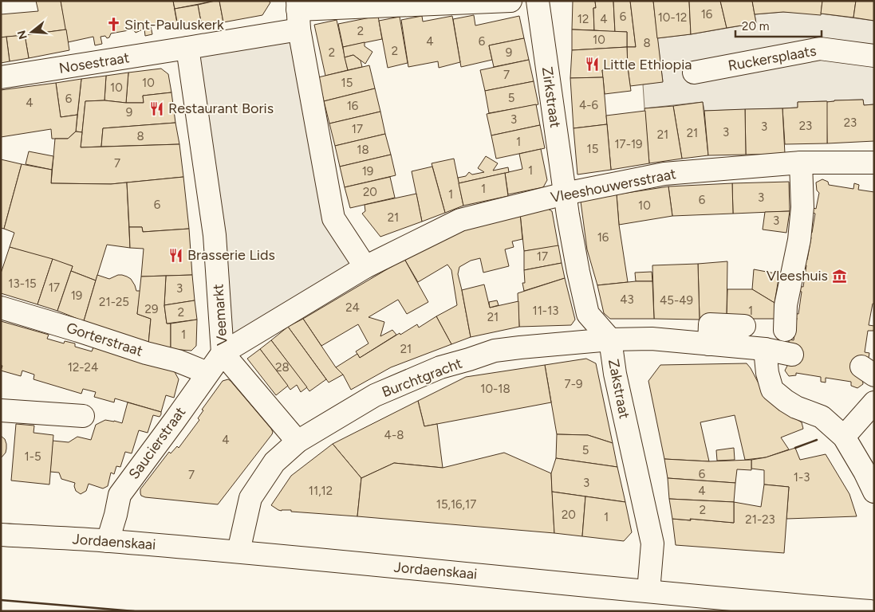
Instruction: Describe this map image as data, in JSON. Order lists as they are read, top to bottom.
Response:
{
  "streets": {
    "street": [
      "Ruckersplaats",
      "Nosestraat",
      "Zirkstraat",
      "Vleeshouwersstraat",
      "Veemarkt",
      "Gorterstraat",
      "Burchtgracht",
      "Zakstraat",
      "Saucierstraat",
      "Jordaenskaai"
    ]
  },
  "crossings": [
    ["Nosestraat", "Veemarkt"],
    ["Zirkstraat", "Vleeshouwersstraat"],
    ["Zirkstraat", "Zakstraat"],
    ["Vleeshouwersstraat", "Veemarkt"],
    ["Vleeshouwersstraat", "Zakstraat"],
    ["Veemarkt", "Saucierstraat"],
    ["Gorterstraat", "Saucierstraat"],
    ["Burchtgracht", "Zakstraat"],
    ["Burchtgracht", "Jordaenskaai"],
    ["Zakstraat", "Jordaenskaai"],
    ["Saucierstraat", "Jordaenskaai"]
  ],
  "places": {
    "church": ["Sint-Pauluskerk"],
    "restaurant": ["Little Ethiopia", "Restaurant Boris", "Brasserie Lids"],
    "museum": ["Vleeshuis"]
  },
  "house_numbers": [
    "16",
    "6",
    "10-12",
    "12",
    "4",
    "2",
    "10",
    "4",
    "6",
    "8",
    "2",
    "2",
    "9",
    "7",
    "10",
    "15",
    "10",
    "5",
    "6",
    "4",
    "4-6",
    "16",
    "9",
    "3",
    "23",
    "23",
    "3",
    "17",
    "3",
    "21",
    "21",
    "8",
    "1",
    "17-19",
    "15",
    "18",
    "7",
    "1",
    "19",
    "1",
    "20",
    "1",
    "3",
    "6",
    "6",
    "10",
    "21",
    "3",
    "16",
    "17",
    "13-15",
    "17",
    "3",
    "19",
    "43",
    "45-49",
    "21-25",
    "24",
    "29",
    "11-13",
    "1",
    "2",
    "21",
    "1",
    "21",
    "12-24",
    "28",
    "7-9",
    "10-18",
    "4-8",
    "4",
    "5",
    "1-5",
    "6",
    "7",
    "1-3",
    "3",
    "11,12",
    "4",
    "15,16,17",
    "2",
    "20",
    "1",
    "21-23"
  ],
  "scale_bar": "20 m",
  "north": "left"
}
